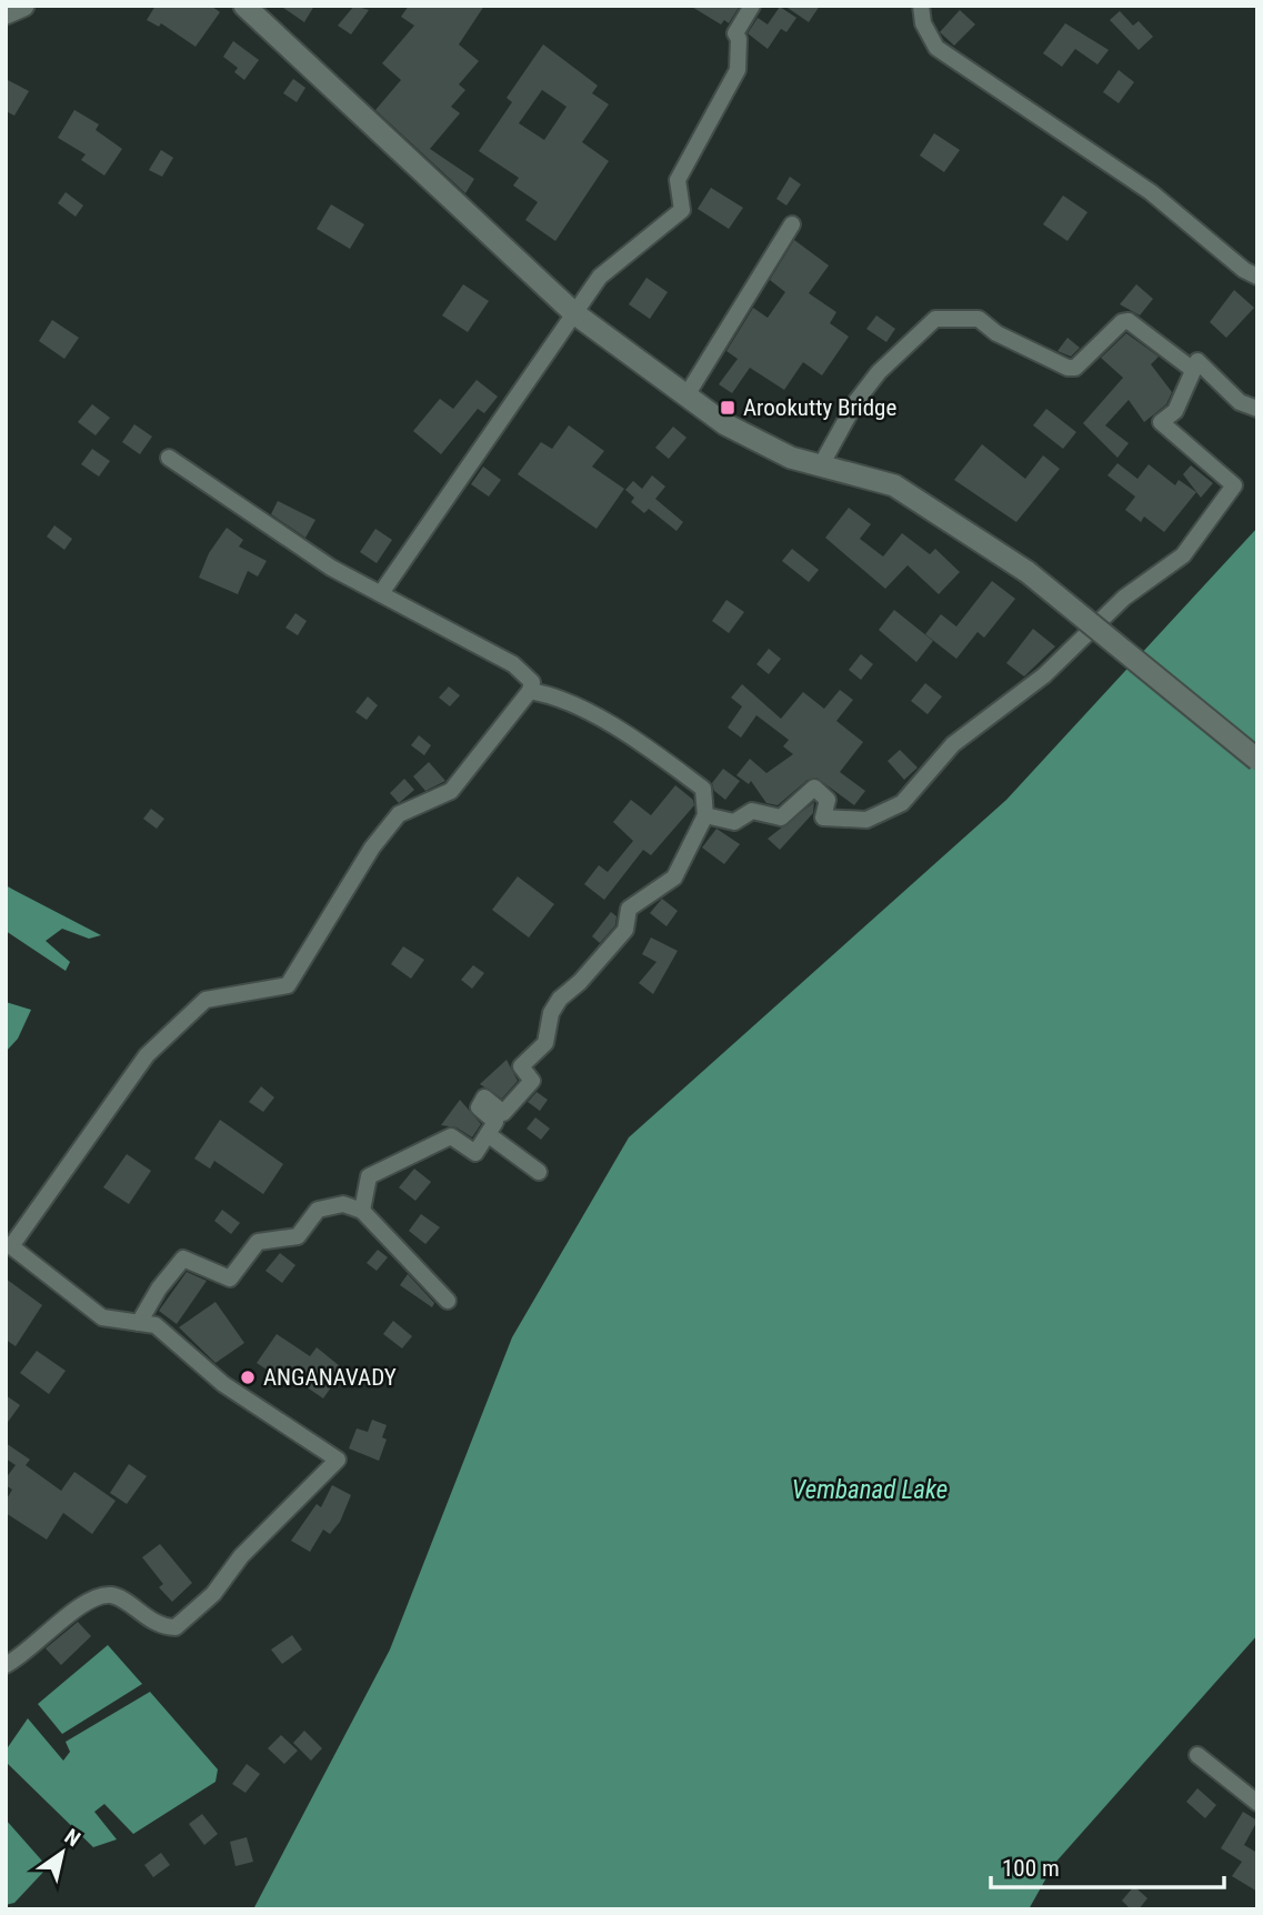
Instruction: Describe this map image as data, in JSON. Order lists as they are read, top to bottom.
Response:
{
  "water": ["Vembanad Lake"],
  "places": {
    "transit": ["Arookutty Bridge"],
    "other": ["ANGANAVADY"]
  },
  "scale_bar": "100 m",
  "north": "top right"
}
